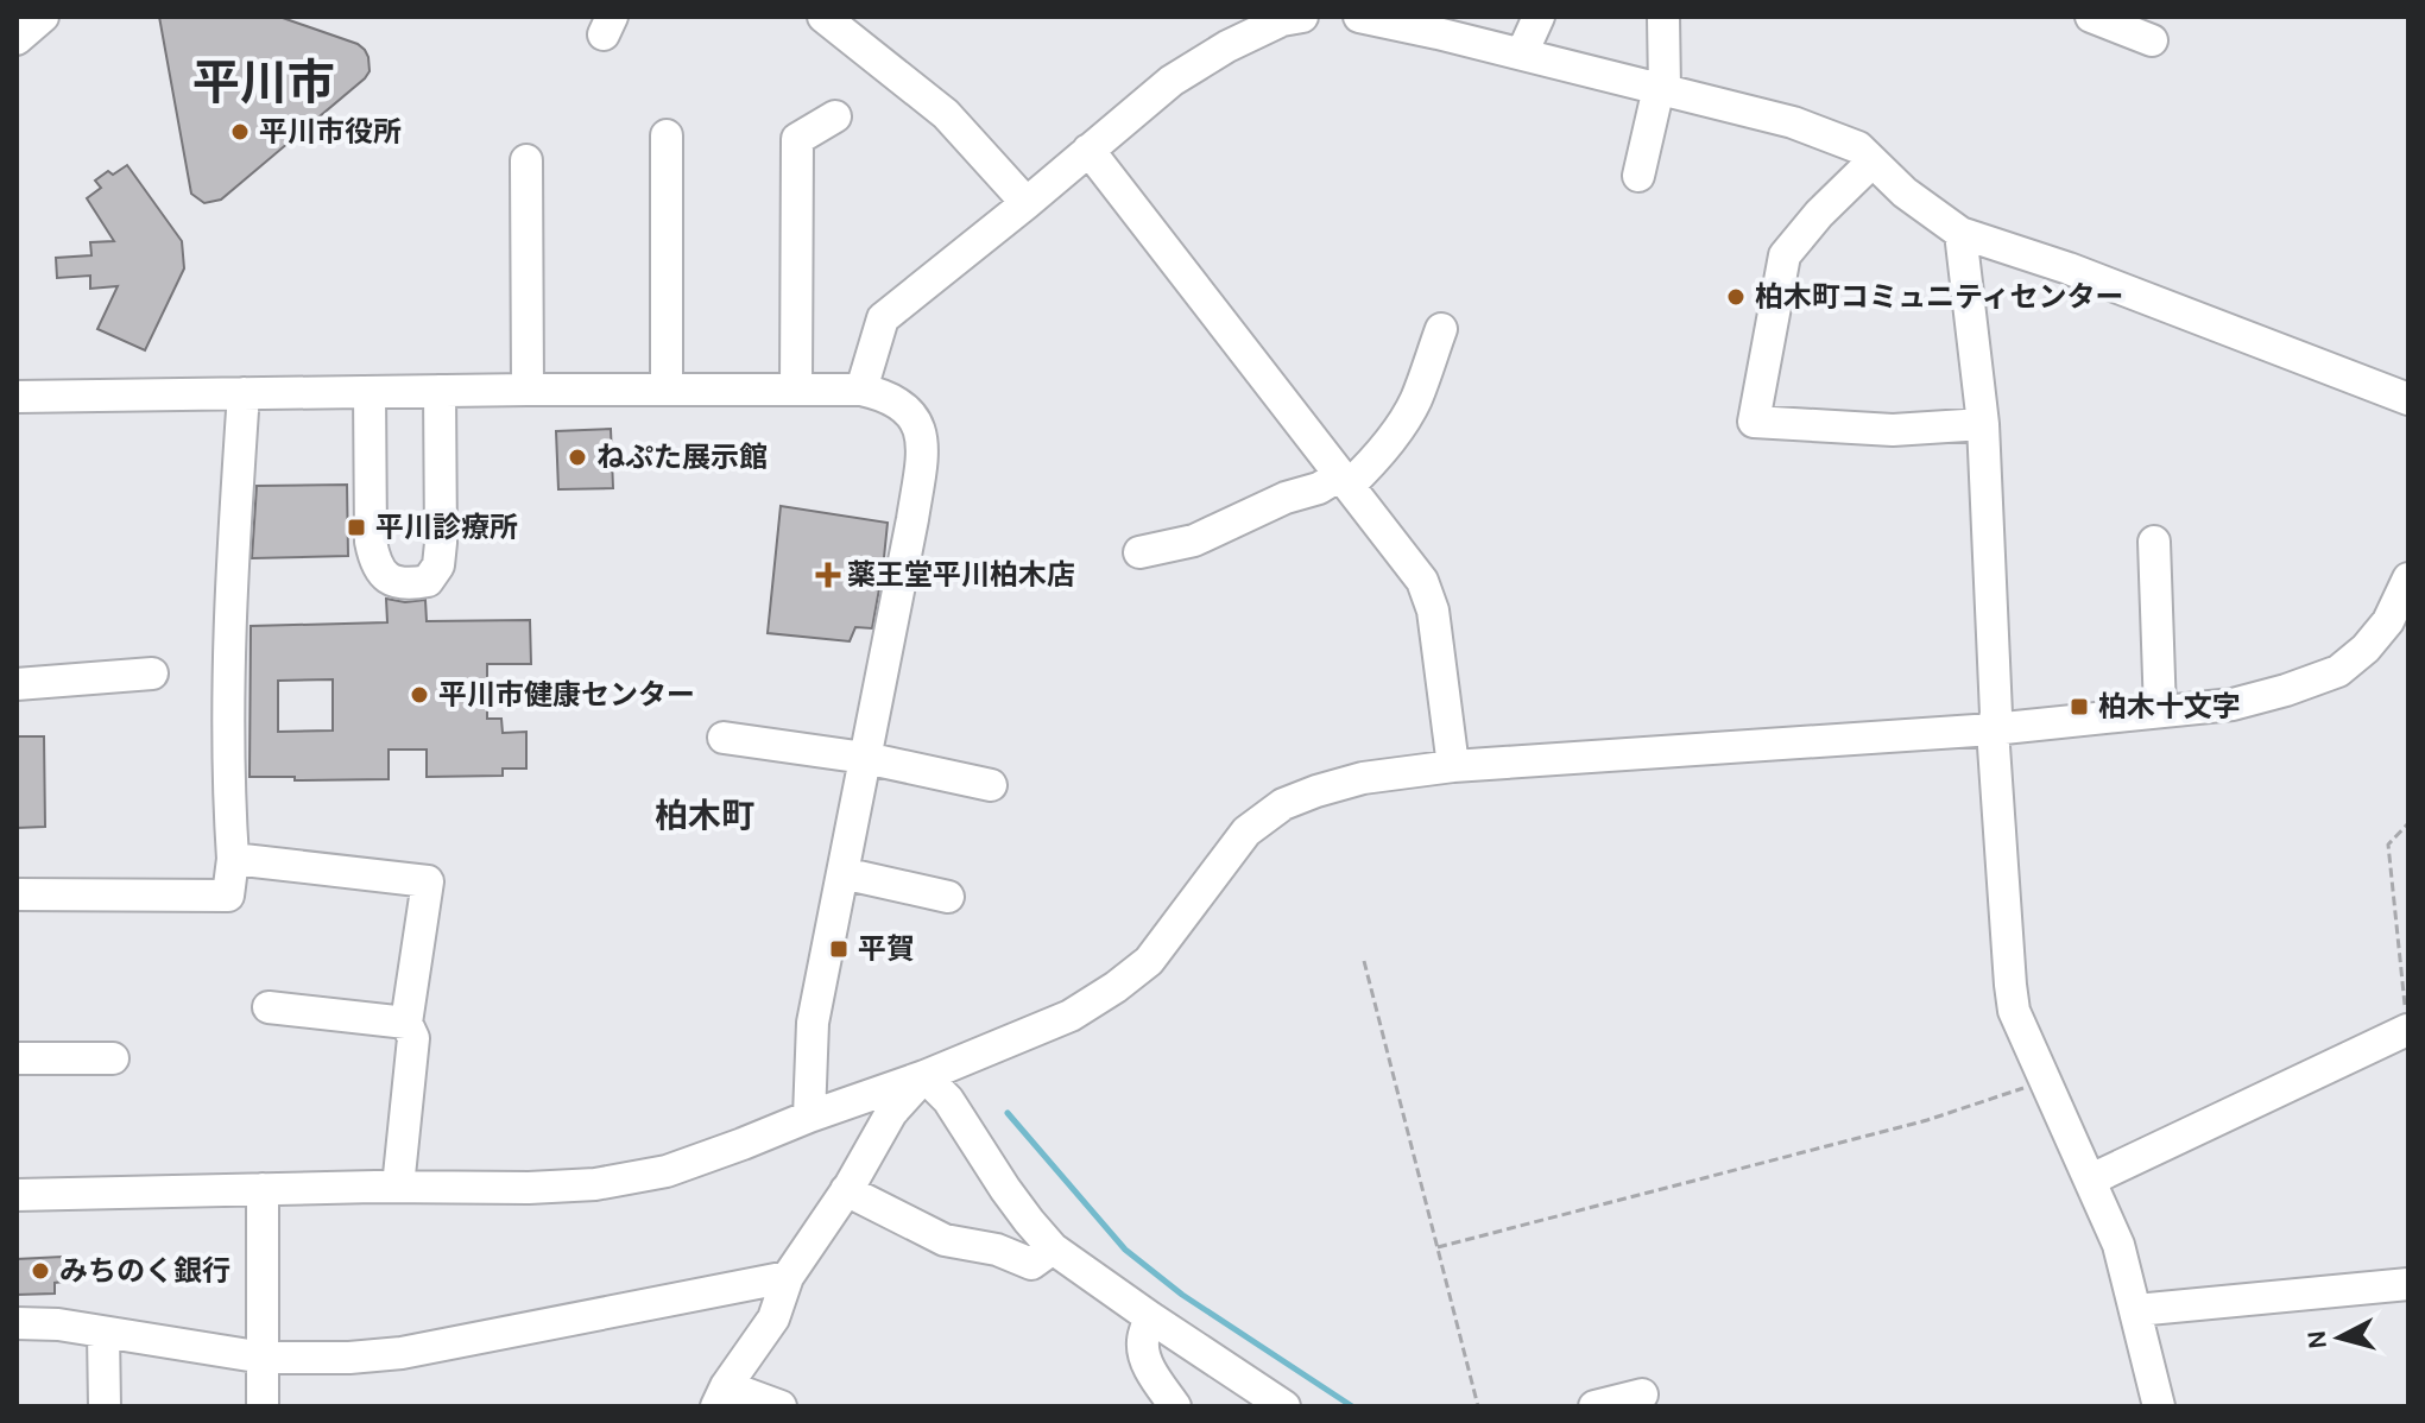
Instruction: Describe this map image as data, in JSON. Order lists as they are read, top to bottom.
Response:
{
  "districts": ["平川市", "柏木町"],
  "places": {
    "other": [
      "平川市役所",
      "柏木町コミュニティセンター",
      "ねぷた展示館",
      "平川市健康センター",
      "みちのく銀行"
    ],
    "transit": ["平川診療所", "柏木十文字", "平賀"],
    "health": ["薬王堂平川柏木店"]
  },
  "north": "left"
}
